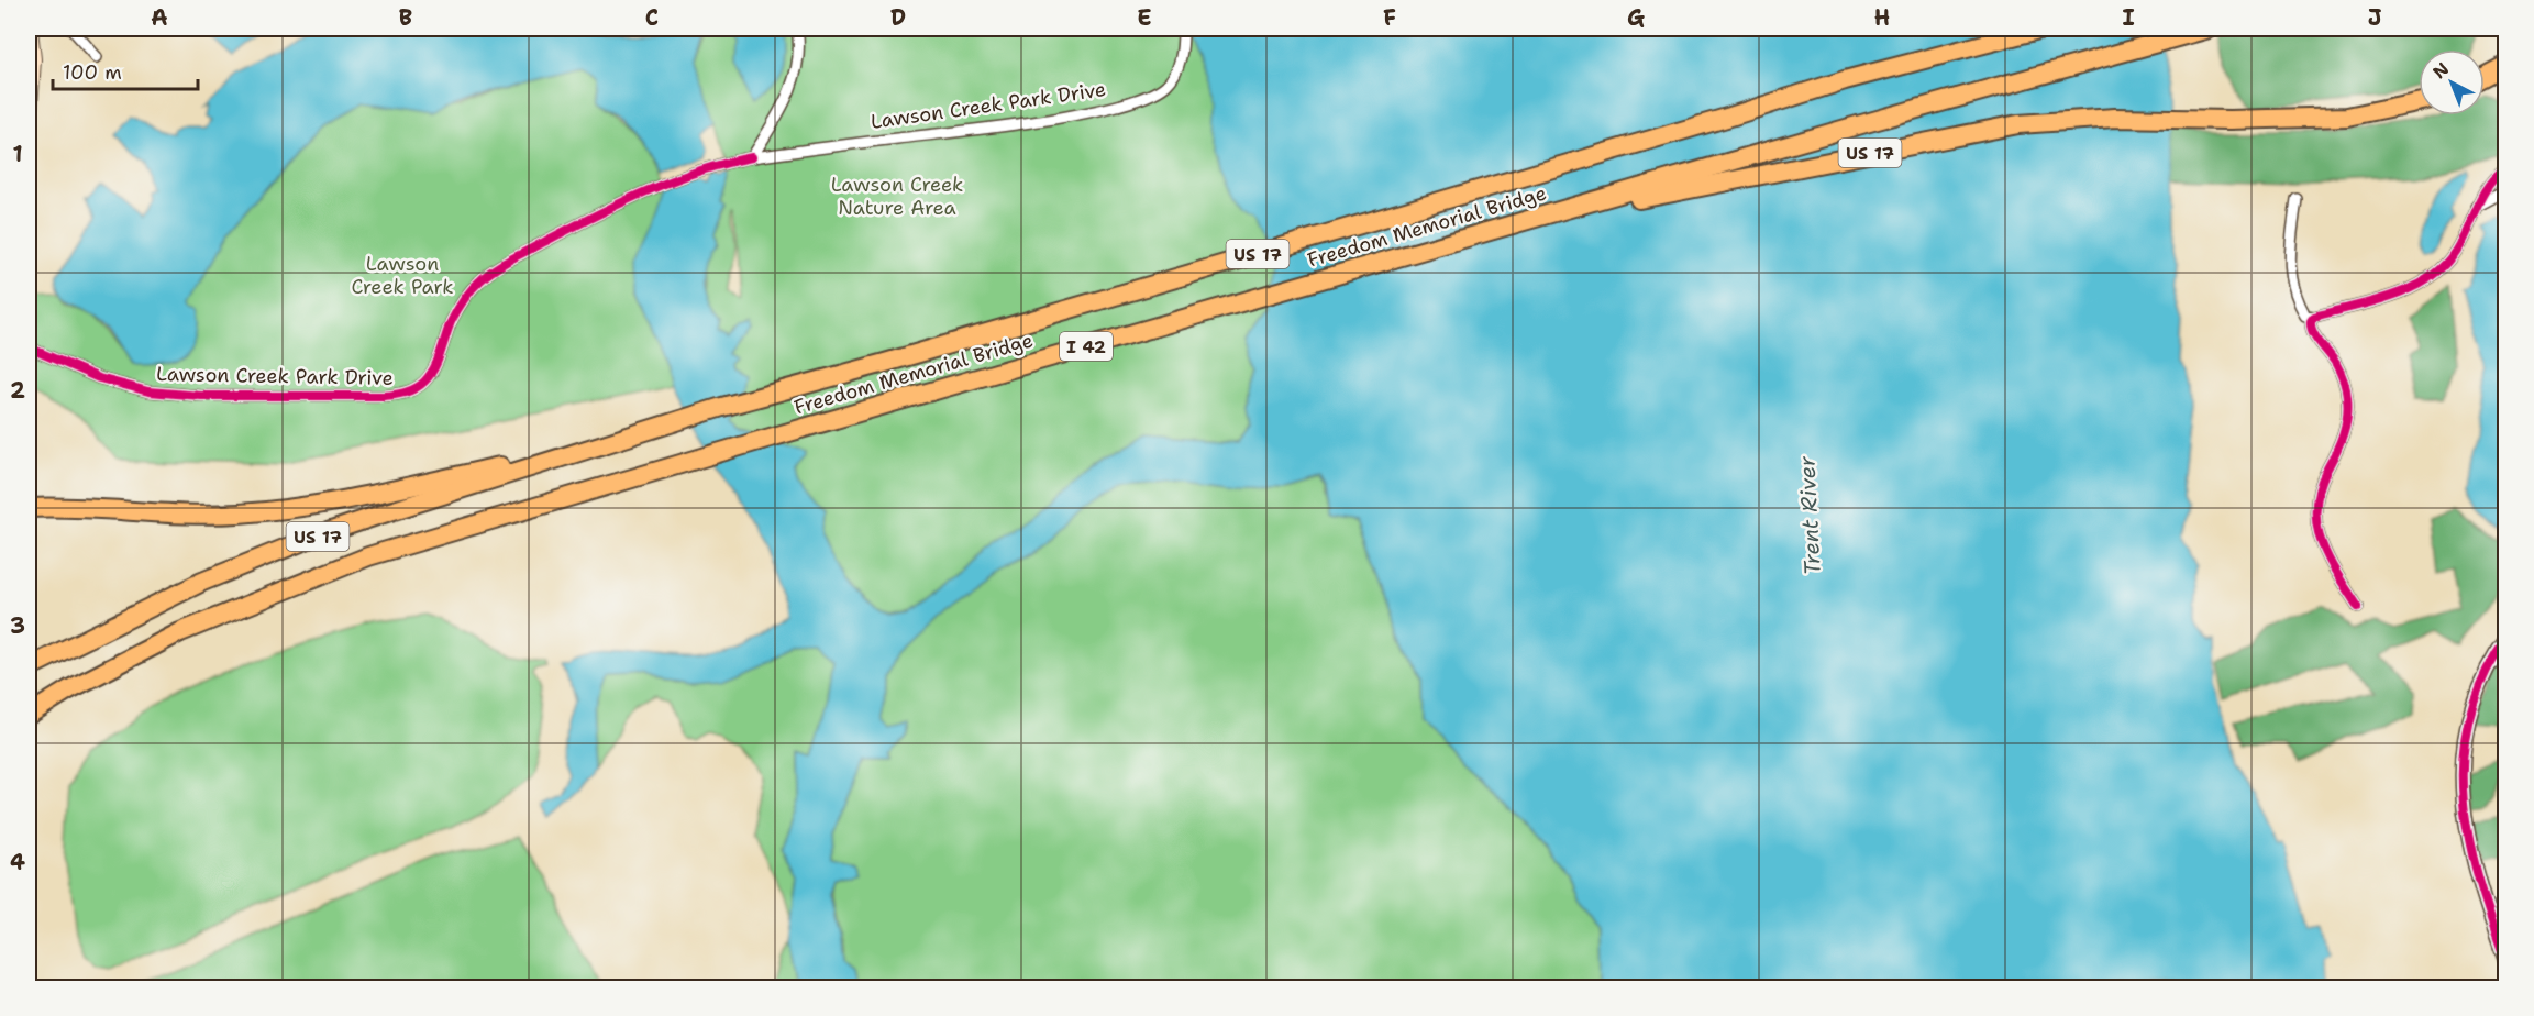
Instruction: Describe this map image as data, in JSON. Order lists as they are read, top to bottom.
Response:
{
  "streets": {
    "highway": ["US 17", "Freedom Memorial Bridge", "I 42"],
    "street": ["Lawson Creek Park Drive"]
  },
  "crossings": [
    ["US 17", "Freedom Memorial Bridge"]
  ],
  "water": ["Trent River"],
  "parks": ["Lawson Creek Nature Area", "Lawson Creek Park"],
  "scale_bar": "100 m",
  "north": "top left",
  "grid": {
    "columns": [
      "A",
      "B",
      "C",
      "D",
      "E",
      "F",
      "G",
      "H",
      "I",
      "J"
    ],
    "rows": [
      "1",
      "2",
      "3",
      "4"
    ]
  }
}
